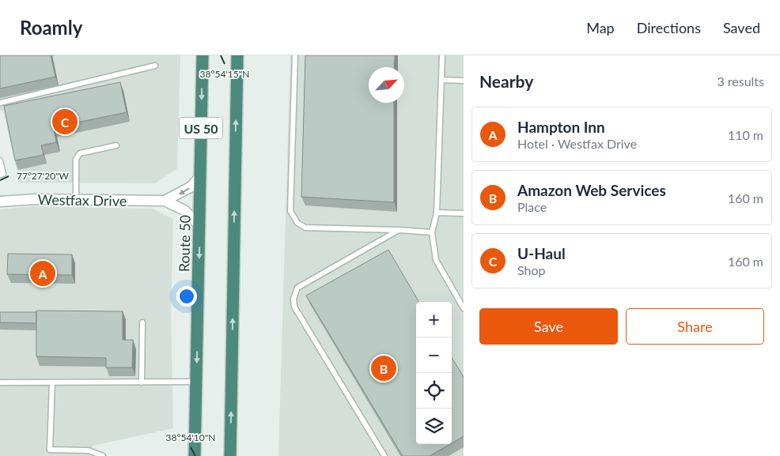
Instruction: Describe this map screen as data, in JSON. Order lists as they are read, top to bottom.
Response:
{
  "streets": {
    "highway": ["US 50", "Route 50"],
    "street": ["Westfax Drive"]
  },
  "crossings": [
    ["Westfax Drive", "Route 50"]
  ],
  "north": "top right",
  "page": {
    "header": "Roamly",
    "nav": ["Map", "Directions", "Saved"],
    "heading": ["Nearby", "3 results"],
    "list": [
      {
        "mark": "A",
        "name": "Hampton Inn",
        "note": "Hotel · Westfax Drive",
        "value": "110 m"
      },
      {
        "mark": "B",
        "name": "Amazon Web Services",
        "note": "Place",
        "value": "160 m"
      },
      {
        "mark": "C",
        "name": "U-Haul",
        "note": "Shop",
        "value": "160 m"
      }
    ],
    "pins": ["C", "A", "B"],
    "buttons": ["Save", "Share"],
    "map_buttons": ["+", "−"]
  },
  "coordinates": ["38°54'15\"N", "77°27'20\"W", "38°54'10\"N"]
}
